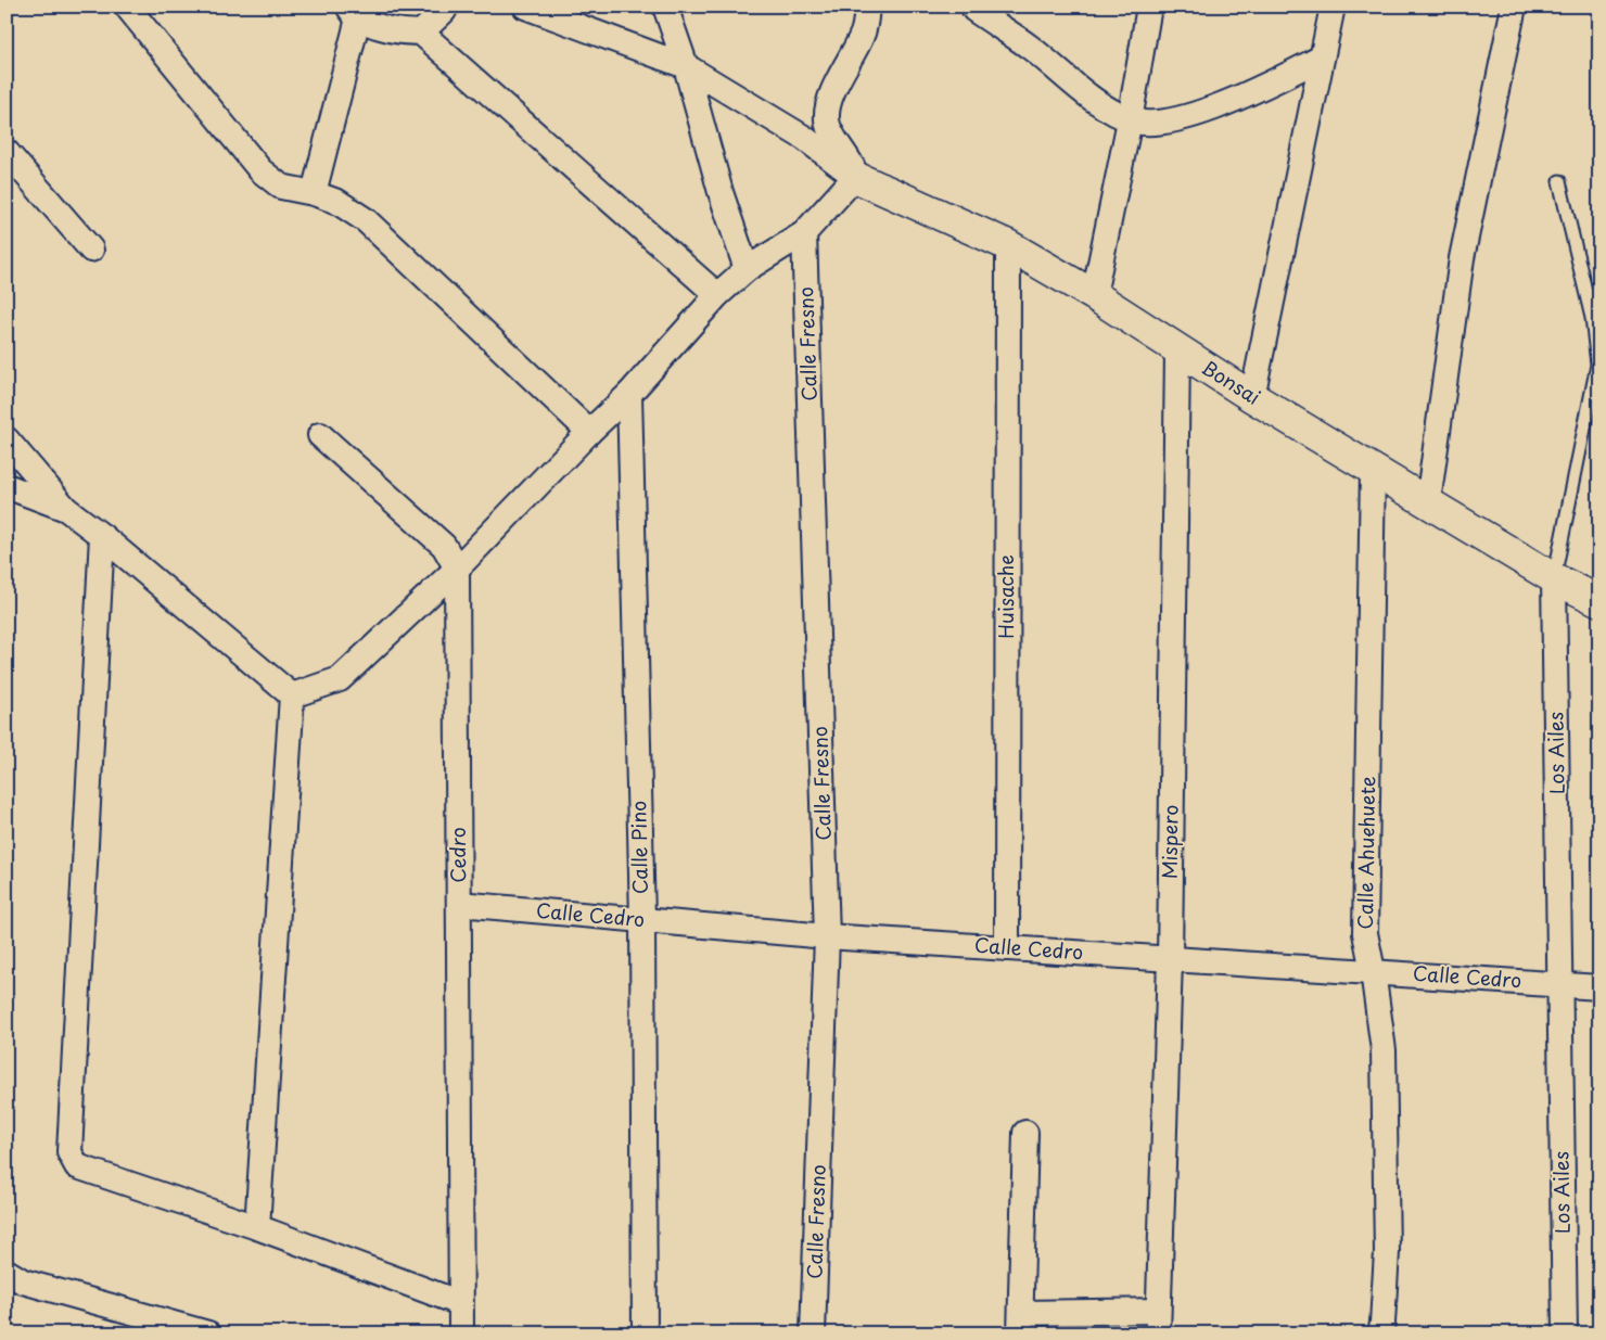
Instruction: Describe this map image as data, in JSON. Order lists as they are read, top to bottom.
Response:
{
  "streets": {
    "street": [
      "Calle Fresno",
      "Bonsai",
      "Huisache",
      "Los Ailes",
      "Mispero",
      "Calle Pino",
      "Calle Ahuehuete",
      "Cedro",
      "Calle Cedro"
    ]
  },
  "crossings": [
    ["Calle Fresno", "Calle Cedro"],
    ["Bonsai", "Huisache"],
    ["Bonsai", "Los Ailes"],
    ["Bonsai", "Mispero"],
    ["Bonsai", "Calle Ahuehuete"],
    ["Huisache", "Calle Cedro"],
    ["Los Ailes", "Calle Cedro"],
    ["Mispero", "Calle Cedro"],
    ["Calle Pino", "Calle Cedro"],
    ["Calle Ahuehuete", "Calle Cedro"],
    ["Cedro", "Calle Cedro"]
  ]
}
